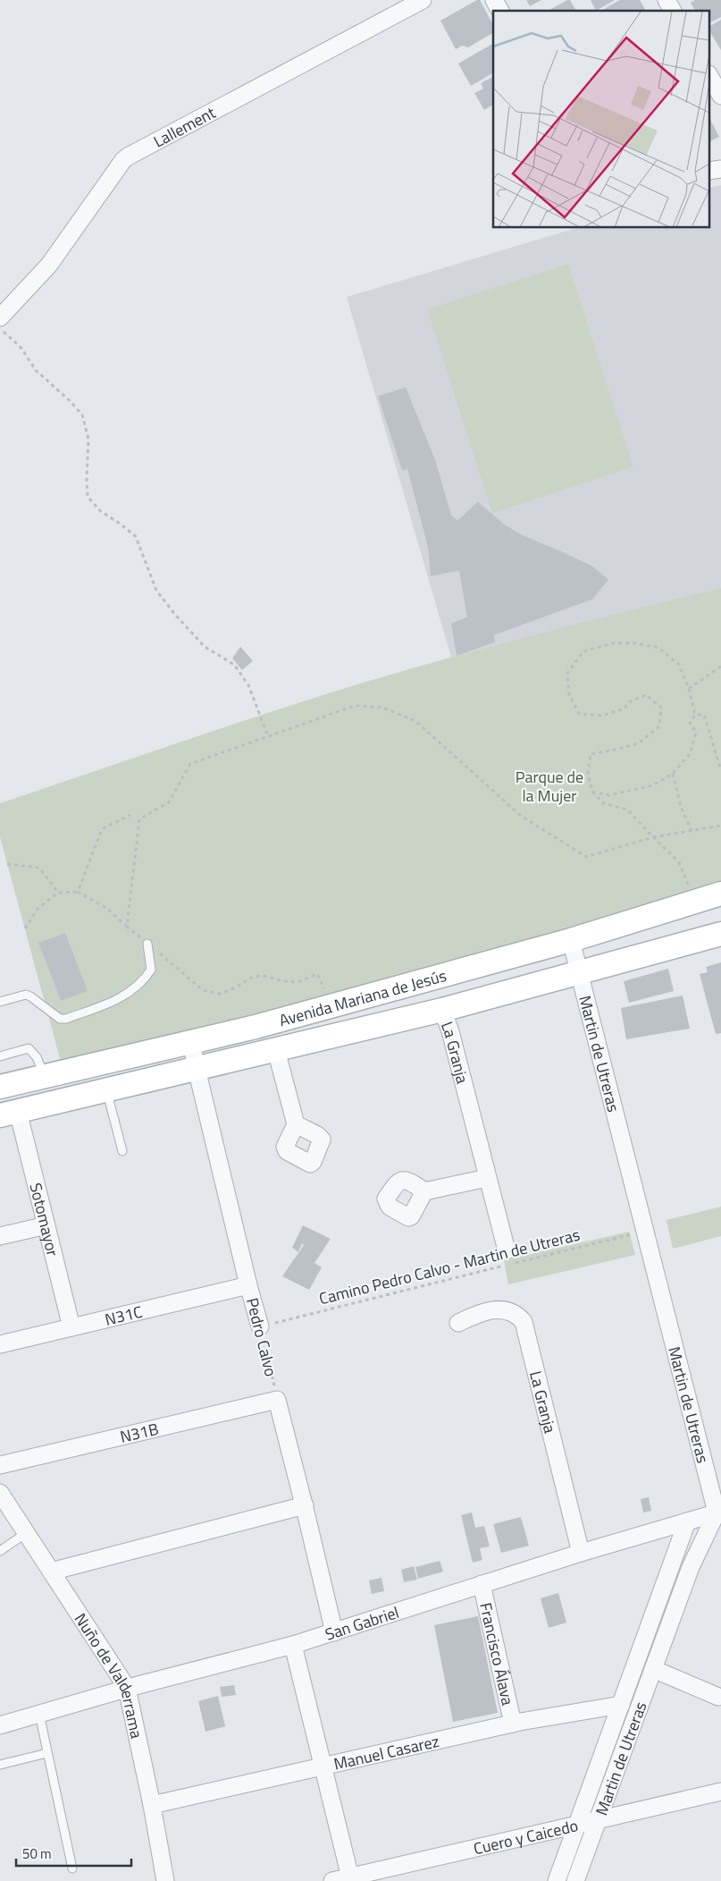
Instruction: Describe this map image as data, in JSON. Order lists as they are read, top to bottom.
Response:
{
  "streets": {
    "main road": ["Avenida Mariana de Jesús"],
    "street": [
      "Lallement",
      "La Granja",
      "Martin de Utreras",
      "Sotomayor",
      "N31C",
      "Pedro Calvo",
      "N31B",
      "San Gabriel",
      "Francisco Álava",
      "Nuño de Valderrama",
      "Manuel Casarez",
      "Cuero y Caicedo"
    ],
    "path": ["Camino Pedro Calvo - Martin de Utreras"]
  },
  "crossings": [
    ["Avenida Mariana de Jesús", "La Granja"],
    ["Avenida Mariana de Jesús", "Martin de Utreras"],
    ["Avenida Mariana de Jesús", "Sotomayor"],
    ["Avenida Mariana de Jesús", "Pedro Calvo"],
    ["La Granja", "San Gabriel"],
    ["Martin de Utreras", "Camino Pedro Calvo - Martin de Utreras"],
    ["Martin de Utreras", "San Gabriel"],
    ["Martin de Utreras", "Manuel Casarez"],
    ["Martin de Utreras", "Cuero y Caicedo"],
    ["Sotomayor", "N31C"],
    ["Camino Pedro Calvo - Martin de Utreras", "Pedro Calvo"],
    ["N31C", "Pedro Calvo"],
    ["Pedro Calvo", "N31B"],
    ["San Gabriel", "Francisco Álava"],
    ["San Gabriel", "Nuño de Valderrama"],
    ["Francisco Álava", "Manuel Casarez"],
    ["Nuño de Valderrama", "Manuel Casarez"]
  ],
  "parks": ["Parque de la Mujer"],
  "scale_bar": "50 m"
}
